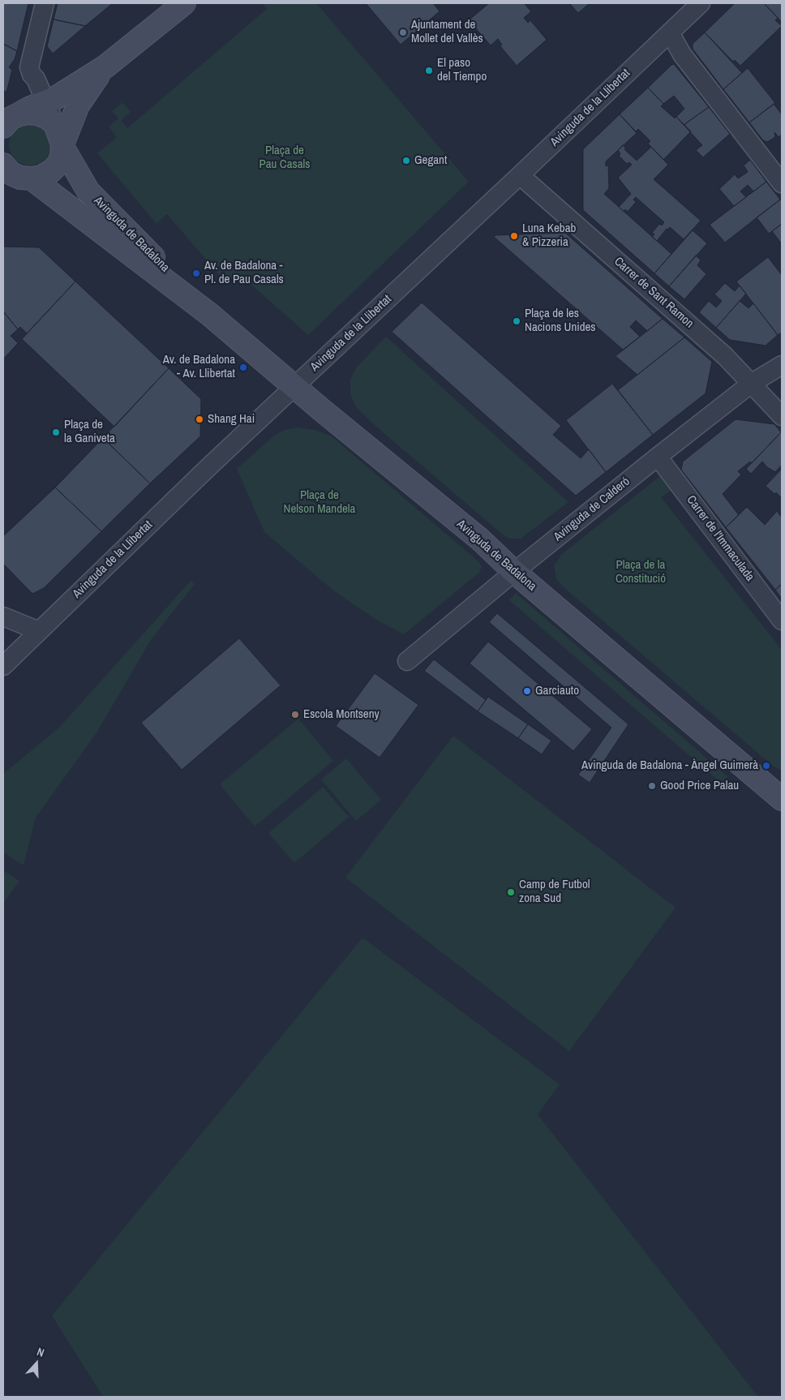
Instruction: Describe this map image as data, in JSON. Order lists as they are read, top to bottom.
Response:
{
  "streets": {
    "street": [
      "Avinguda de la Llibertat",
      "Avinguda de Badalona",
      "Carrer de Sant Ramon",
      "Avinguda de Calderó",
      "Carrer de l'Immaculada"
    ]
  },
  "crossings": [
    ["Avinguda de la Llibertat", "Avinguda de Badalona"],
    ["Avinguda de la Llibertat", "Carrer de Sant Ramon"],
    ["Avinguda de Badalona", "Avinguda de Calderó"],
    ["Carrer de Sant Ramon", "Avinguda de Calderó"],
    ["Avinguda de Calderó", "Carrer de l'Immaculada"]
  ],
  "parks": ["Plaça de Pau Casals", "Plaça de Nelson Mandela", "Plaça de la Constitució"],
  "places": [
    "Ajuntament de Mollet del Vallès",
    "El paso del Tiempo",
    "Gegant",
    "Luna Kebab & Pizzeria",
    "Av. de Badalona - Pl. de Pau Casals",
    "Plaça de les Nacions Unides",
    "Av. de Badalona - Av. Llibertat",
    "Shang Hai",
    "Plaça de la Ganiveta",
    "Garciauto",
    "Escola Montseny",
    "Avinguda de Badalona - Àngel Guimerà",
    "Good Price Palau",
    "Camp de Futbol zona Sud"
  ],
  "north": "top"
}
